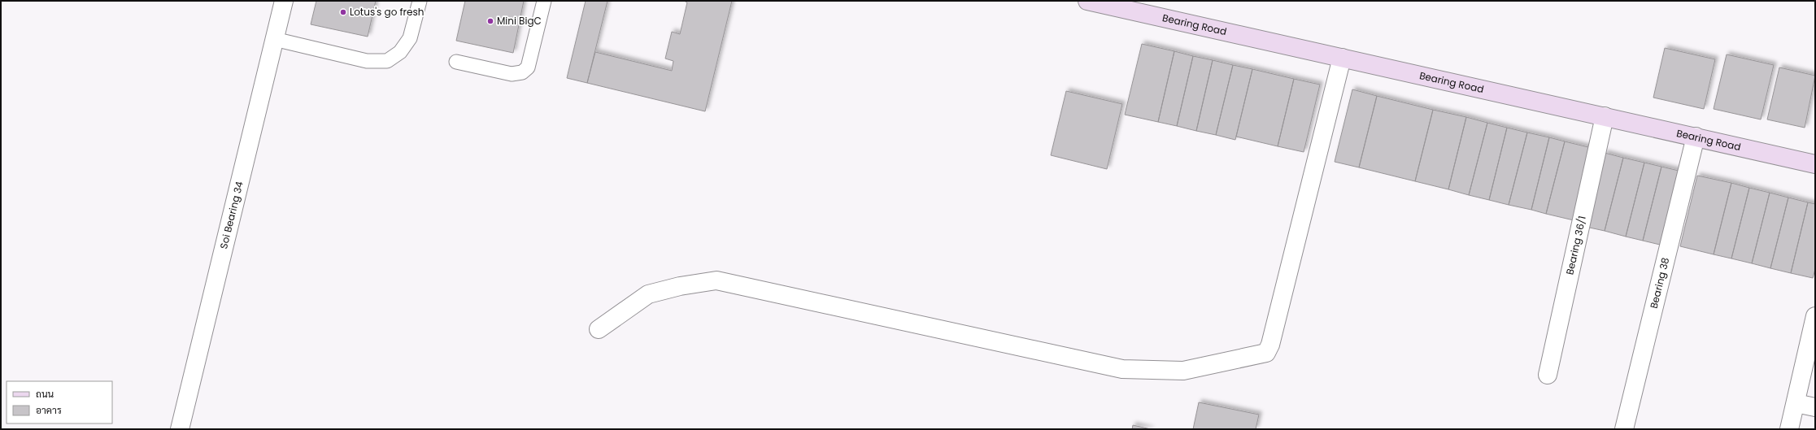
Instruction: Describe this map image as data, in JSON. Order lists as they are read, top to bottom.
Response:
{
  "streets": {
    "main road": ["Bearing Road"],
    "street": ["Soi Bearing 34", "Bearing 36/1", "Bearing 38"]
  },
  "crossings": [
    ["Bearing Road", "Bearing 36/1"],
    ["Bearing Road", "Bearing 38"]
  ],
  "places": ["Lotus's go fresh", "Mini BigC"],
  "legend": ["ถนน", "อาคาร"]
}
